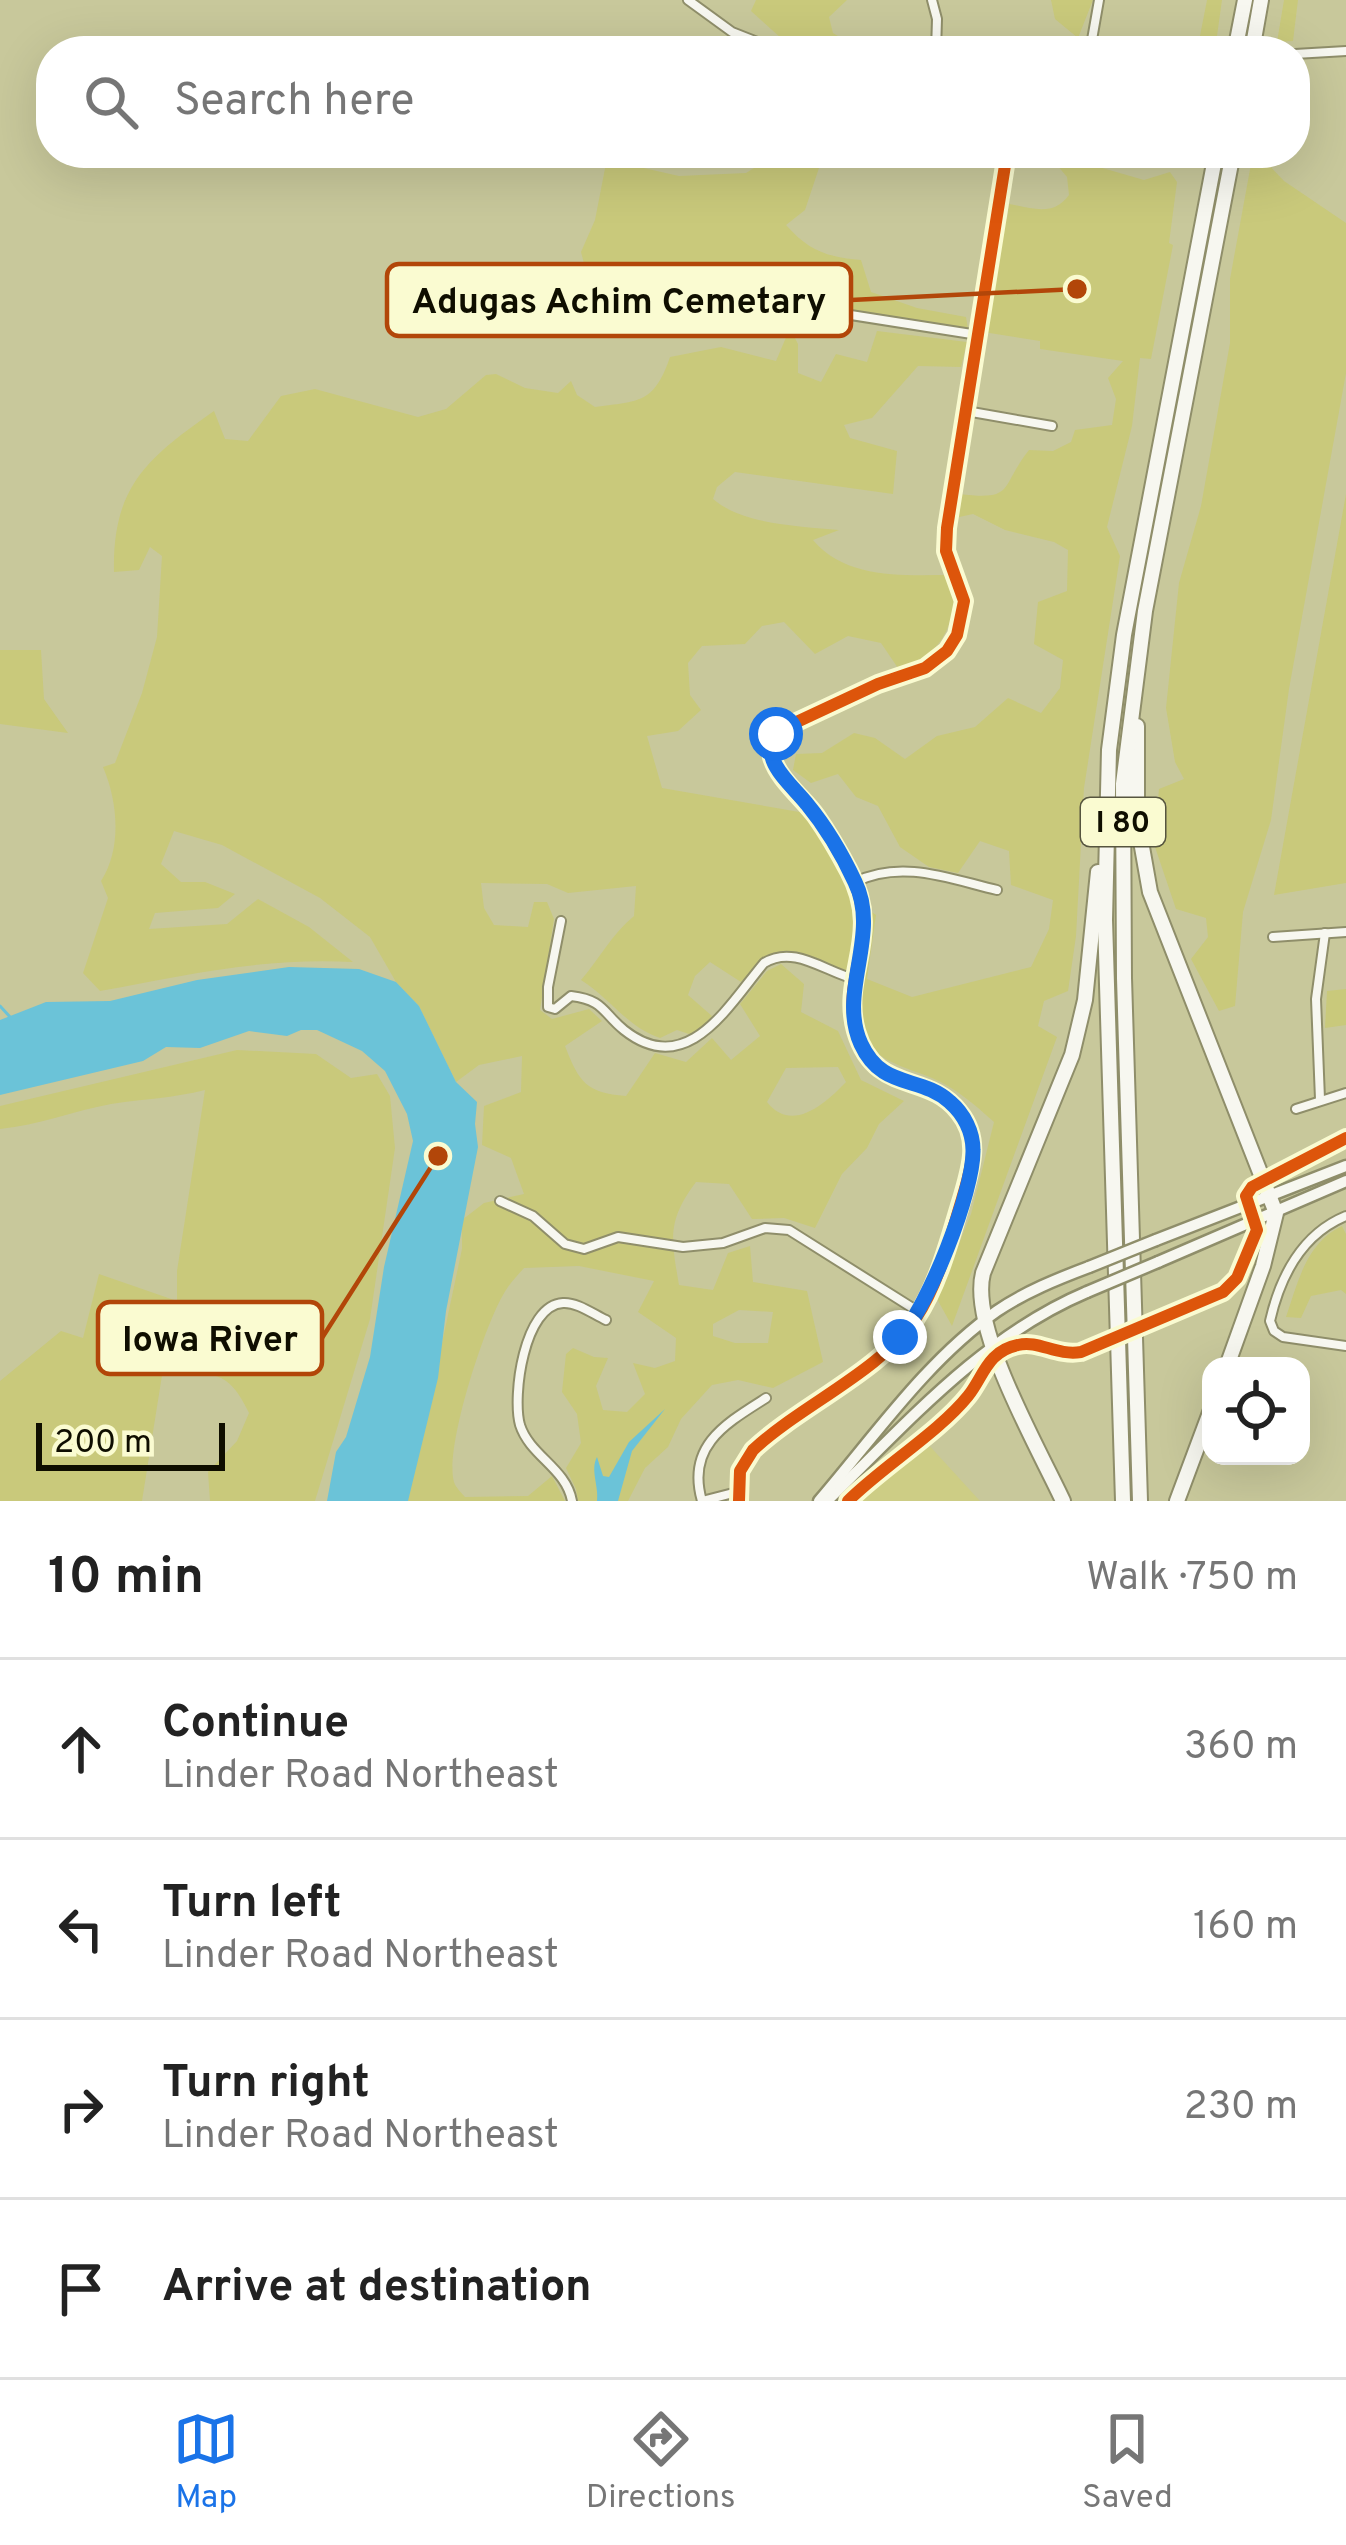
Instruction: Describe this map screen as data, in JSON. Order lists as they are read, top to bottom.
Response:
{
  "streets": {
    "highway": ["I 80"]
  },
  "places": ["Adugas Achim Cemetary", "Iowa River"],
  "scale_bar": "200 m",
  "page": {
    "search": "Search here",
    "scale": "200 m",
    "heading": ["10 min", "Walk · 750 m"],
    "list": [
      ["Continue", "Linder Road Northeast", "360 m"],
      ["Turn left", "Linder Road Northeast", "160 m"],
      ["Turn right", "Linder Road Northeast", "230 m"],
      "Arrive at destination"
    ],
    "nav": ["Map", "Directions", "Saved"]
  }
}
